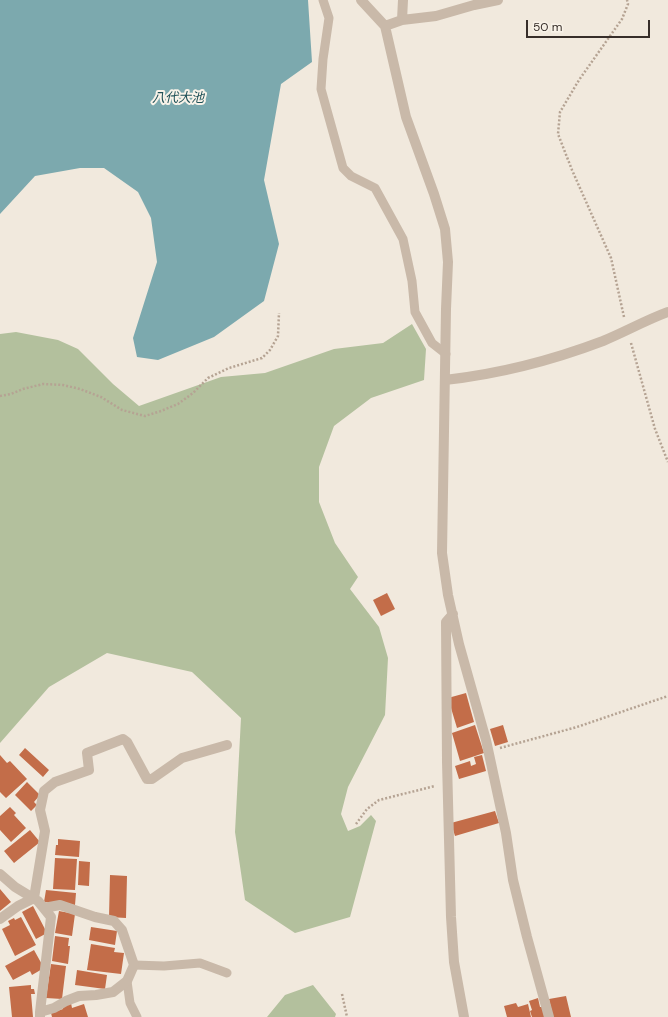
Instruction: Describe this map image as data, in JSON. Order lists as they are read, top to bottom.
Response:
{
  "water": ["八代大池"],
  "scale_bar": "50 m"
}
